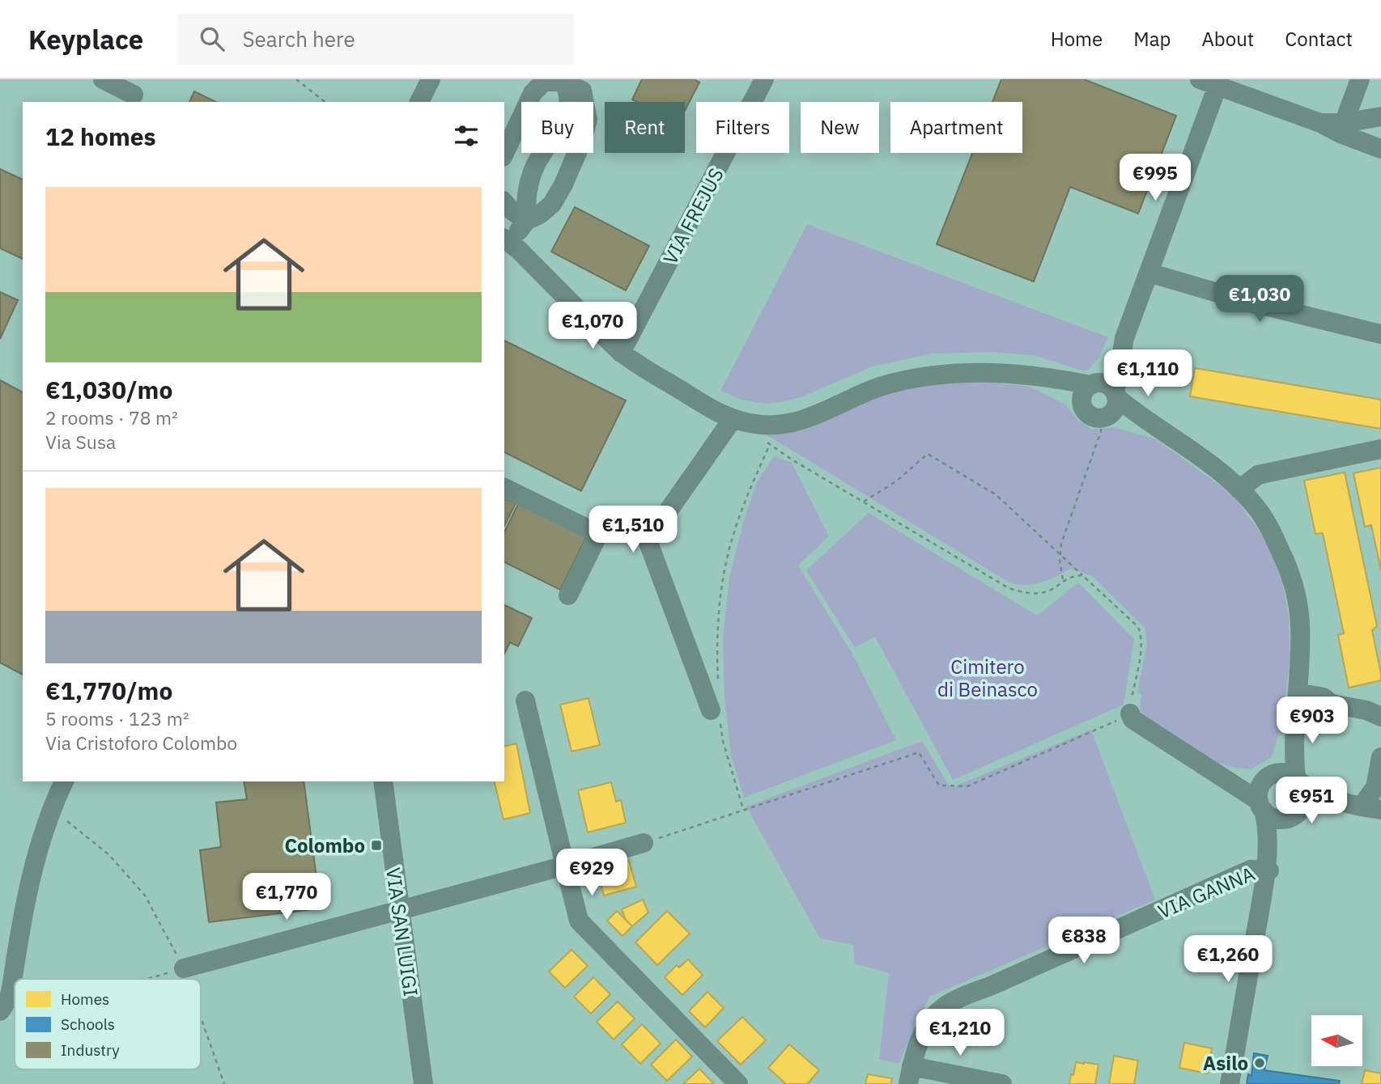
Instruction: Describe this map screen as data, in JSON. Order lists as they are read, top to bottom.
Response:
{
  "streets": {
    "street": ["VIA FREJUS", "VIA GANNA", "VIA SAN LUIGI"]
  },
  "parks": ["Cimitero di Beinasco"],
  "places": {
    "transit": ["Colombo"],
    "other": ["Asilo"]
  },
  "legend": ["Homes", "Schools", "Industry"],
  "north": "left",
  "page": {
    "header": "Keyplace",
    "search": "Search here",
    "nav": [
      "Home",
      "Map",
      "About",
      "Contact"
    ],
    "chip": [
      "Buy",
      "Rent",
      "Filters",
      "New",
      "Apartment"
    ],
    "heading": "12 homes",
    "price": [
      "€995",
      "€1,030",
      "€1,070",
      "€1,110",
      "€1,510",
      "€903",
      "€951",
      "€929",
      "€1,770",
      "€838",
      "€1,260",
      "€1,210"
    ],
    "list": [
      {
        "name": "€1,030/mo",
        "note": "2 rooms · 78 m² · Via Susa"
      },
      {
        "name": "€1,770/mo",
        "note": "5 rooms · 123 m² · Via Cristoforo Colombo"
      }
    ]
  }
}
